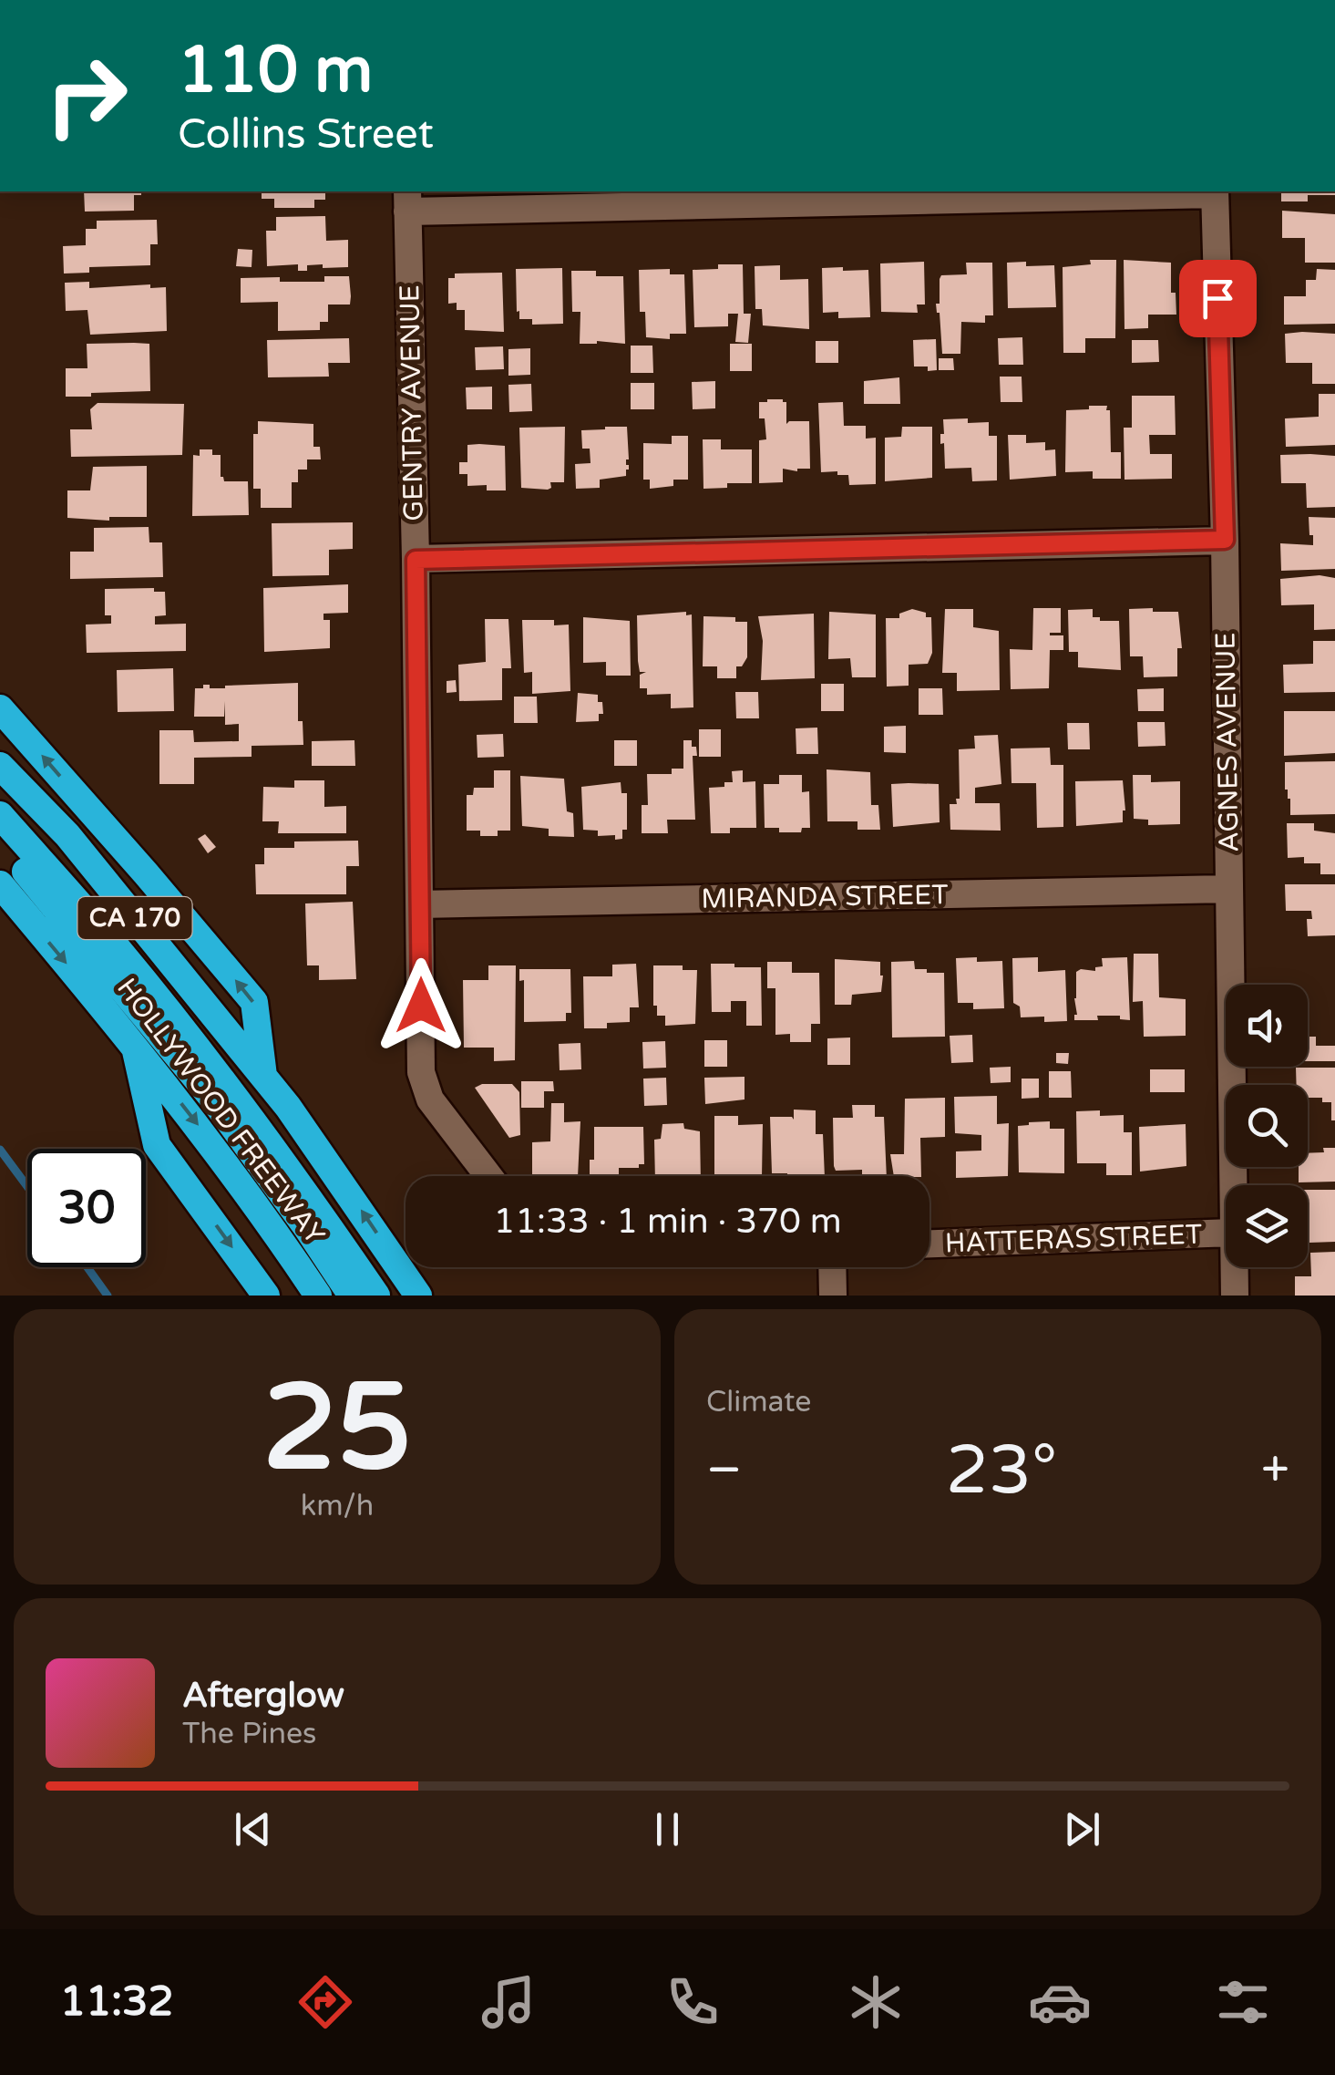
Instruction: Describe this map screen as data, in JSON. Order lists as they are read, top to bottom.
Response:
{
  "streets": {
    "highway": ["CA 170", "HOLLYWOOD FREEWAY"],
    "street": [
      "GENTRY AVENUE",
      "AGNES AVENUE",
      "MIRANDA STREET",
      "HATTERAS STREET"
    ]
  },
  "crossings": [
    ["GENTRY AVENUE", "MIRANDA STREET"],
    ["AGNES AVENUE", "MIRANDA STREET"]
  ],
  "page": {
    "turn": ["110 m", "Collins Street"],
    "limit": "30",
    "trip": "11:33 · 1 min · 370 m",
    "tile": [
      ["25", "km/h"],
      "Climate"
    ],
    "heat": ["−", "23°", "+"],
    "song": ["Afterglow", "The Pines"],
    "tabs": "11:32"
  }
}
